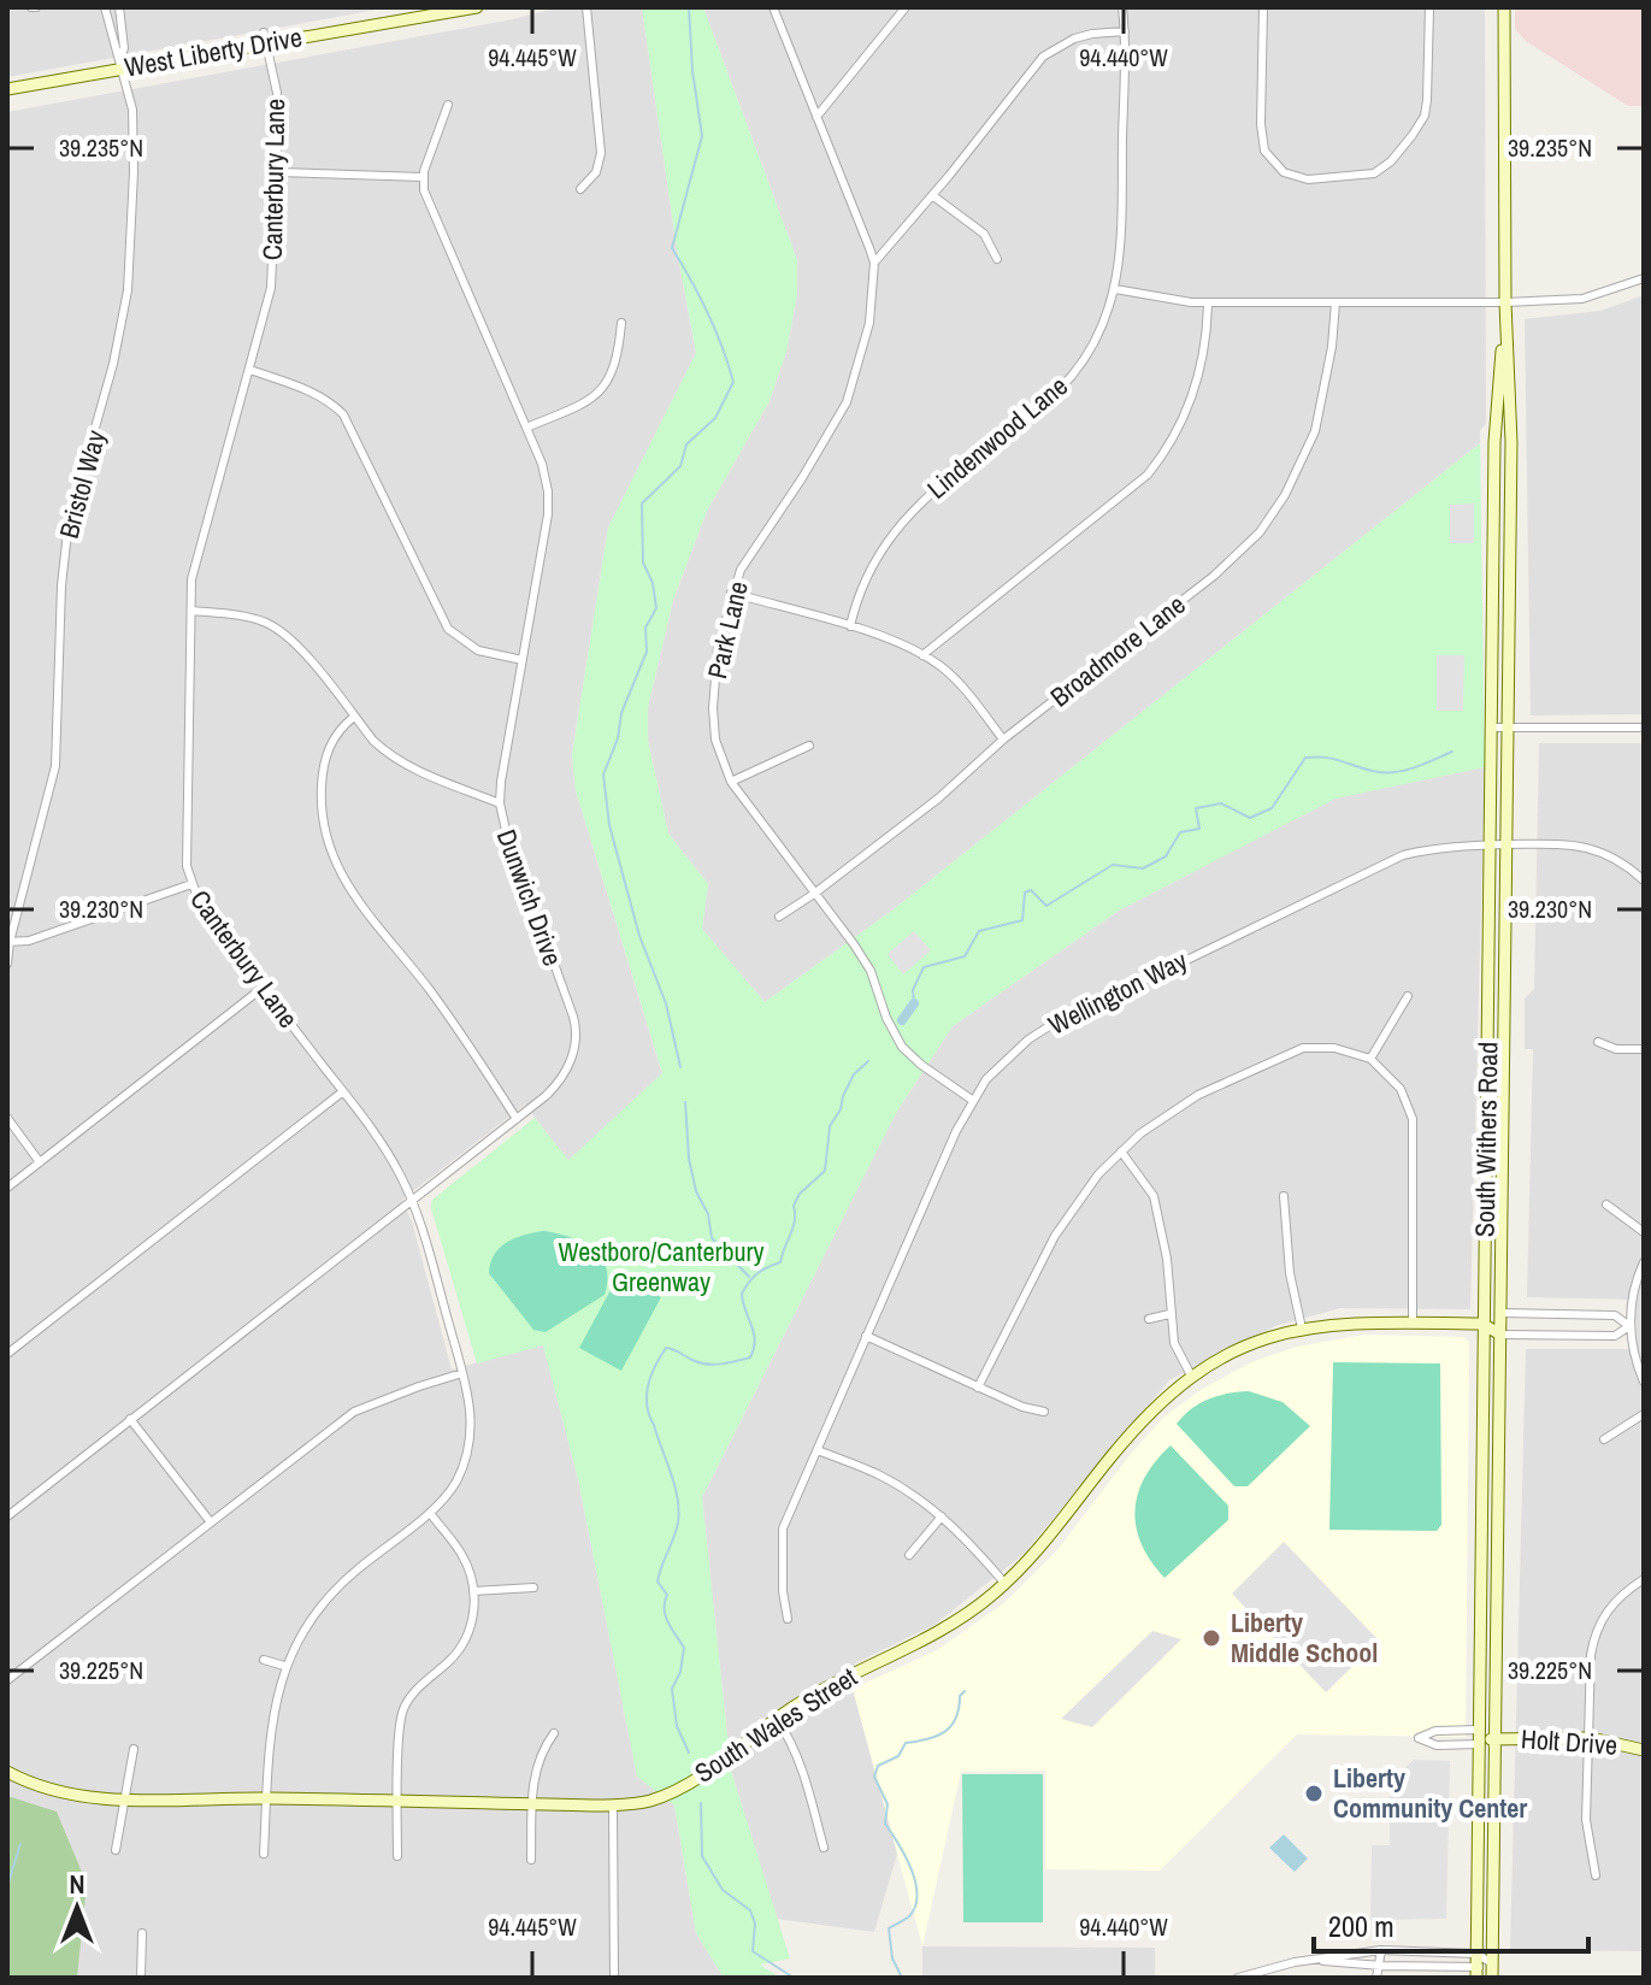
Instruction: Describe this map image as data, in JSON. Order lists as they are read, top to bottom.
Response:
{
  "streets": {
    "main road": [
      "West Liberty Drive",
      "South Withers Road",
      "South Wales Street",
      "Holt Drive"
    ],
    "street": [
      "Canterbury Lane",
      "Lindenwood Lane",
      "Bristol Way",
      "Park Lane",
      "Broadmore Lane",
      "Dunwich Drive",
      "Wellington Way"
    ]
  },
  "crossings": [
    ["West Liberty Drive", "Canterbury Lane"],
    ["West Liberty Drive", "Bristol Way"],
    ["Canterbury Lane", "Dunwich Drive"],
    ["Canterbury Lane", "South Wales Street"],
    ["Park Lane", "Broadmore Lane"],
    ["Park Lane", "Wellington Way"],
    ["Wellington Way", "South Withers Road"],
    ["South Withers Road", "South Wales Street"],
    ["South Withers Road", "Holt Drive"]
  ],
  "parks": ["Westboro/Canterbury Greenway"],
  "places": ["Liberty Middle School", "Liberty Community Center"],
  "scale_bar": "200 m",
  "north": "top",
  "coordinates": [
    "94.445°W",
    "94.440°W",
    "39.235°N",
    "39.230°N",
    "39.225°N"
  ]
}
